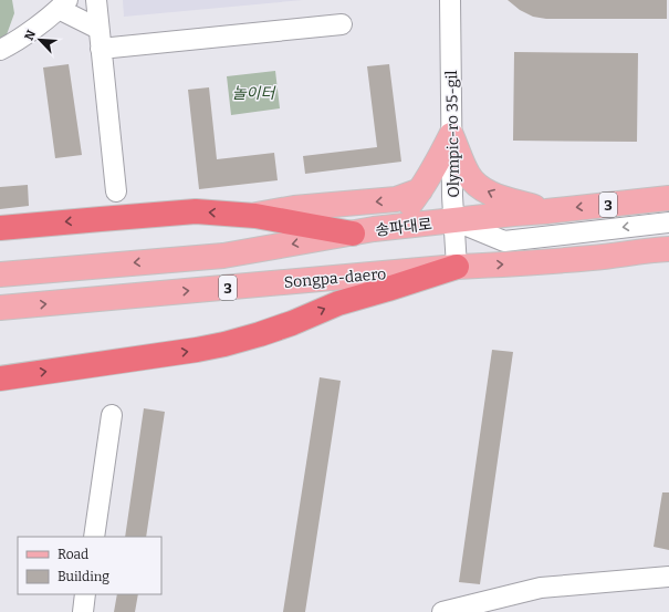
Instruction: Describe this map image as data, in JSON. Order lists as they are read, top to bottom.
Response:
{
  "streets": {
    "main road": ["3", "송파대로", "Songpa-daero"],
    "street": ["Olympic-ro 35-gil"]
  },
  "crossings": [
    ["Olympic-ro 35-gil", "3"],
    ["Olympic-ro 35-gil", "송파대로"],
    ["Olympic-ro 35-gil", "Songpa-daero"],
    ["3", "송파대로"]
  ],
  "parks": ["놀이터"],
  "legend": ["Road", "Building"],
  "north": "top left"
}
